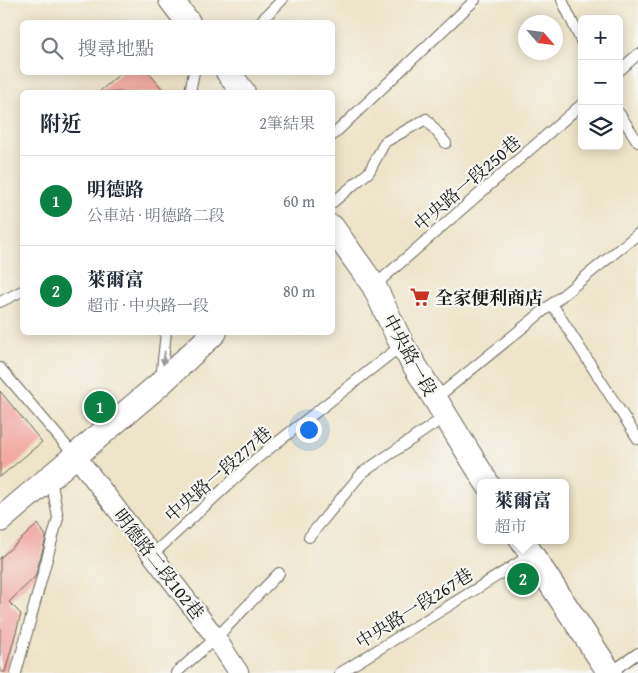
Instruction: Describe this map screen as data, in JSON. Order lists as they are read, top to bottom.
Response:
{
  "streets": {
    "street": ["中央路一段", "明德路二段102巷"],
    "lane": ["中央路一段250巷", "中央路一段277巷", "中央路一段267巷"]
  },
  "crossings": [
    ["中央路一段250巷", "中央路一段"],
    ["中央路一段", "中央路一段277巷"],
    ["中央路一段277巷", "明德路二段102巷"]
  ],
  "places": {
    "supermarket": ["全家便利商店"]
  },
  "north": "bottom right",
  "page": {
    "map_buttons": ["+", "−"],
    "search": "搜尋地點",
    "heading": ["附近", "2筆結果"],
    "list": [
      {
        "mark": "1",
        "name": "明德路",
        "note": "公車站 · 明德路二段",
        "value": "60 m"
      },
      {
        "mark": "2",
        "name": "萊爾富",
        "note": "超市 · 中央路一段",
        "value": "80 m"
      }
    ],
    "pins": ["1", "2"],
    "popup": ["萊爾富", "超市"]
  }
}
